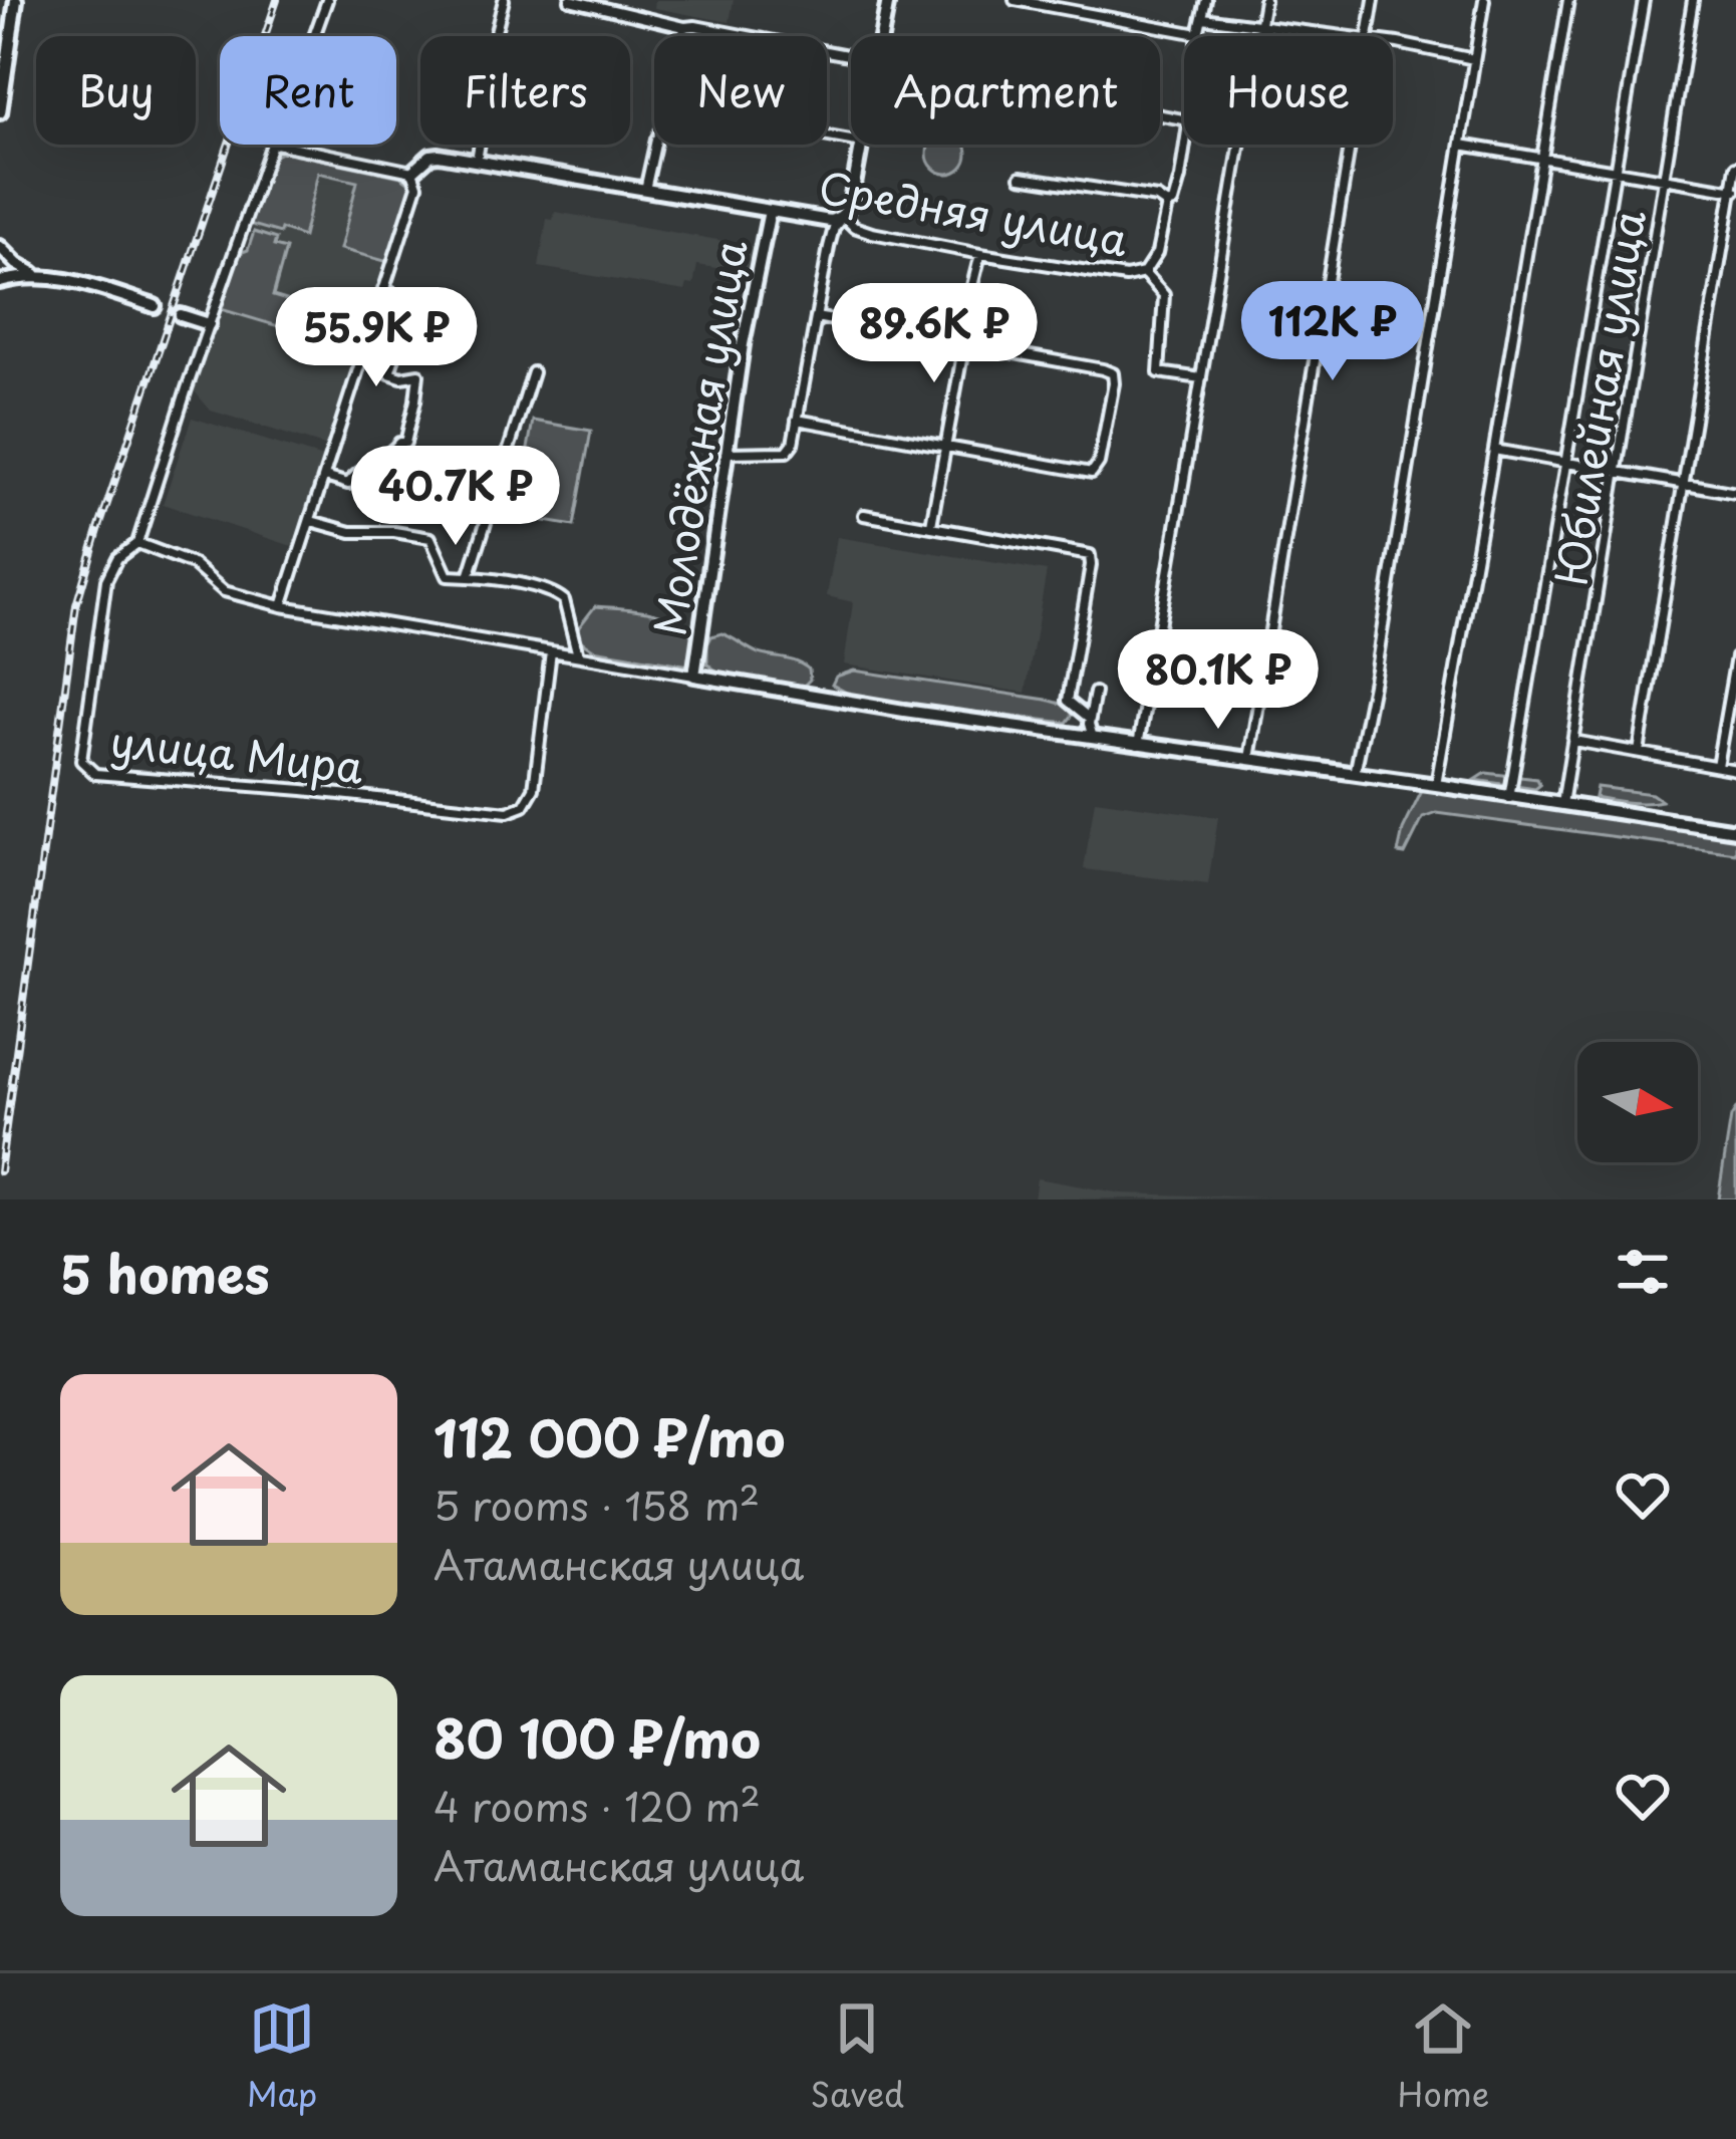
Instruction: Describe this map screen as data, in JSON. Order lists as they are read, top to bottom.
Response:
{
  "streets": {
    "street": [
      "Средняя улица",
      "Юбилейная улица",
      "Молодёжная улица",
      "улица Мира"
    ]
  },
  "crossings": [
    ["Средняя улица", "Молодёжная улица"]
  ],
  "north": "right",
  "page": {
    "chip": [
      "Buy",
      "Rent",
      "Filters",
      "New",
      "Apartment",
      "House"
    ],
    "price": [
      "112K ₽",
      "89.6K ₽",
      "55.9K ₽",
      "40.7K ₽",
      "80.1K ₽"
    ],
    "heading": "5 homes",
    "list": [
      {
        "name": "112 000 ₽/mo",
        "note": "5 rooms · 158 m² · Атаманская улица"
      },
      {
        "name": "80 100 ₽/mo",
        "note": "4 rooms · 120 m² · Атаманская улица"
      }
    ],
    "tabs": ["Map", "Saved", "Home"]
  }
}
